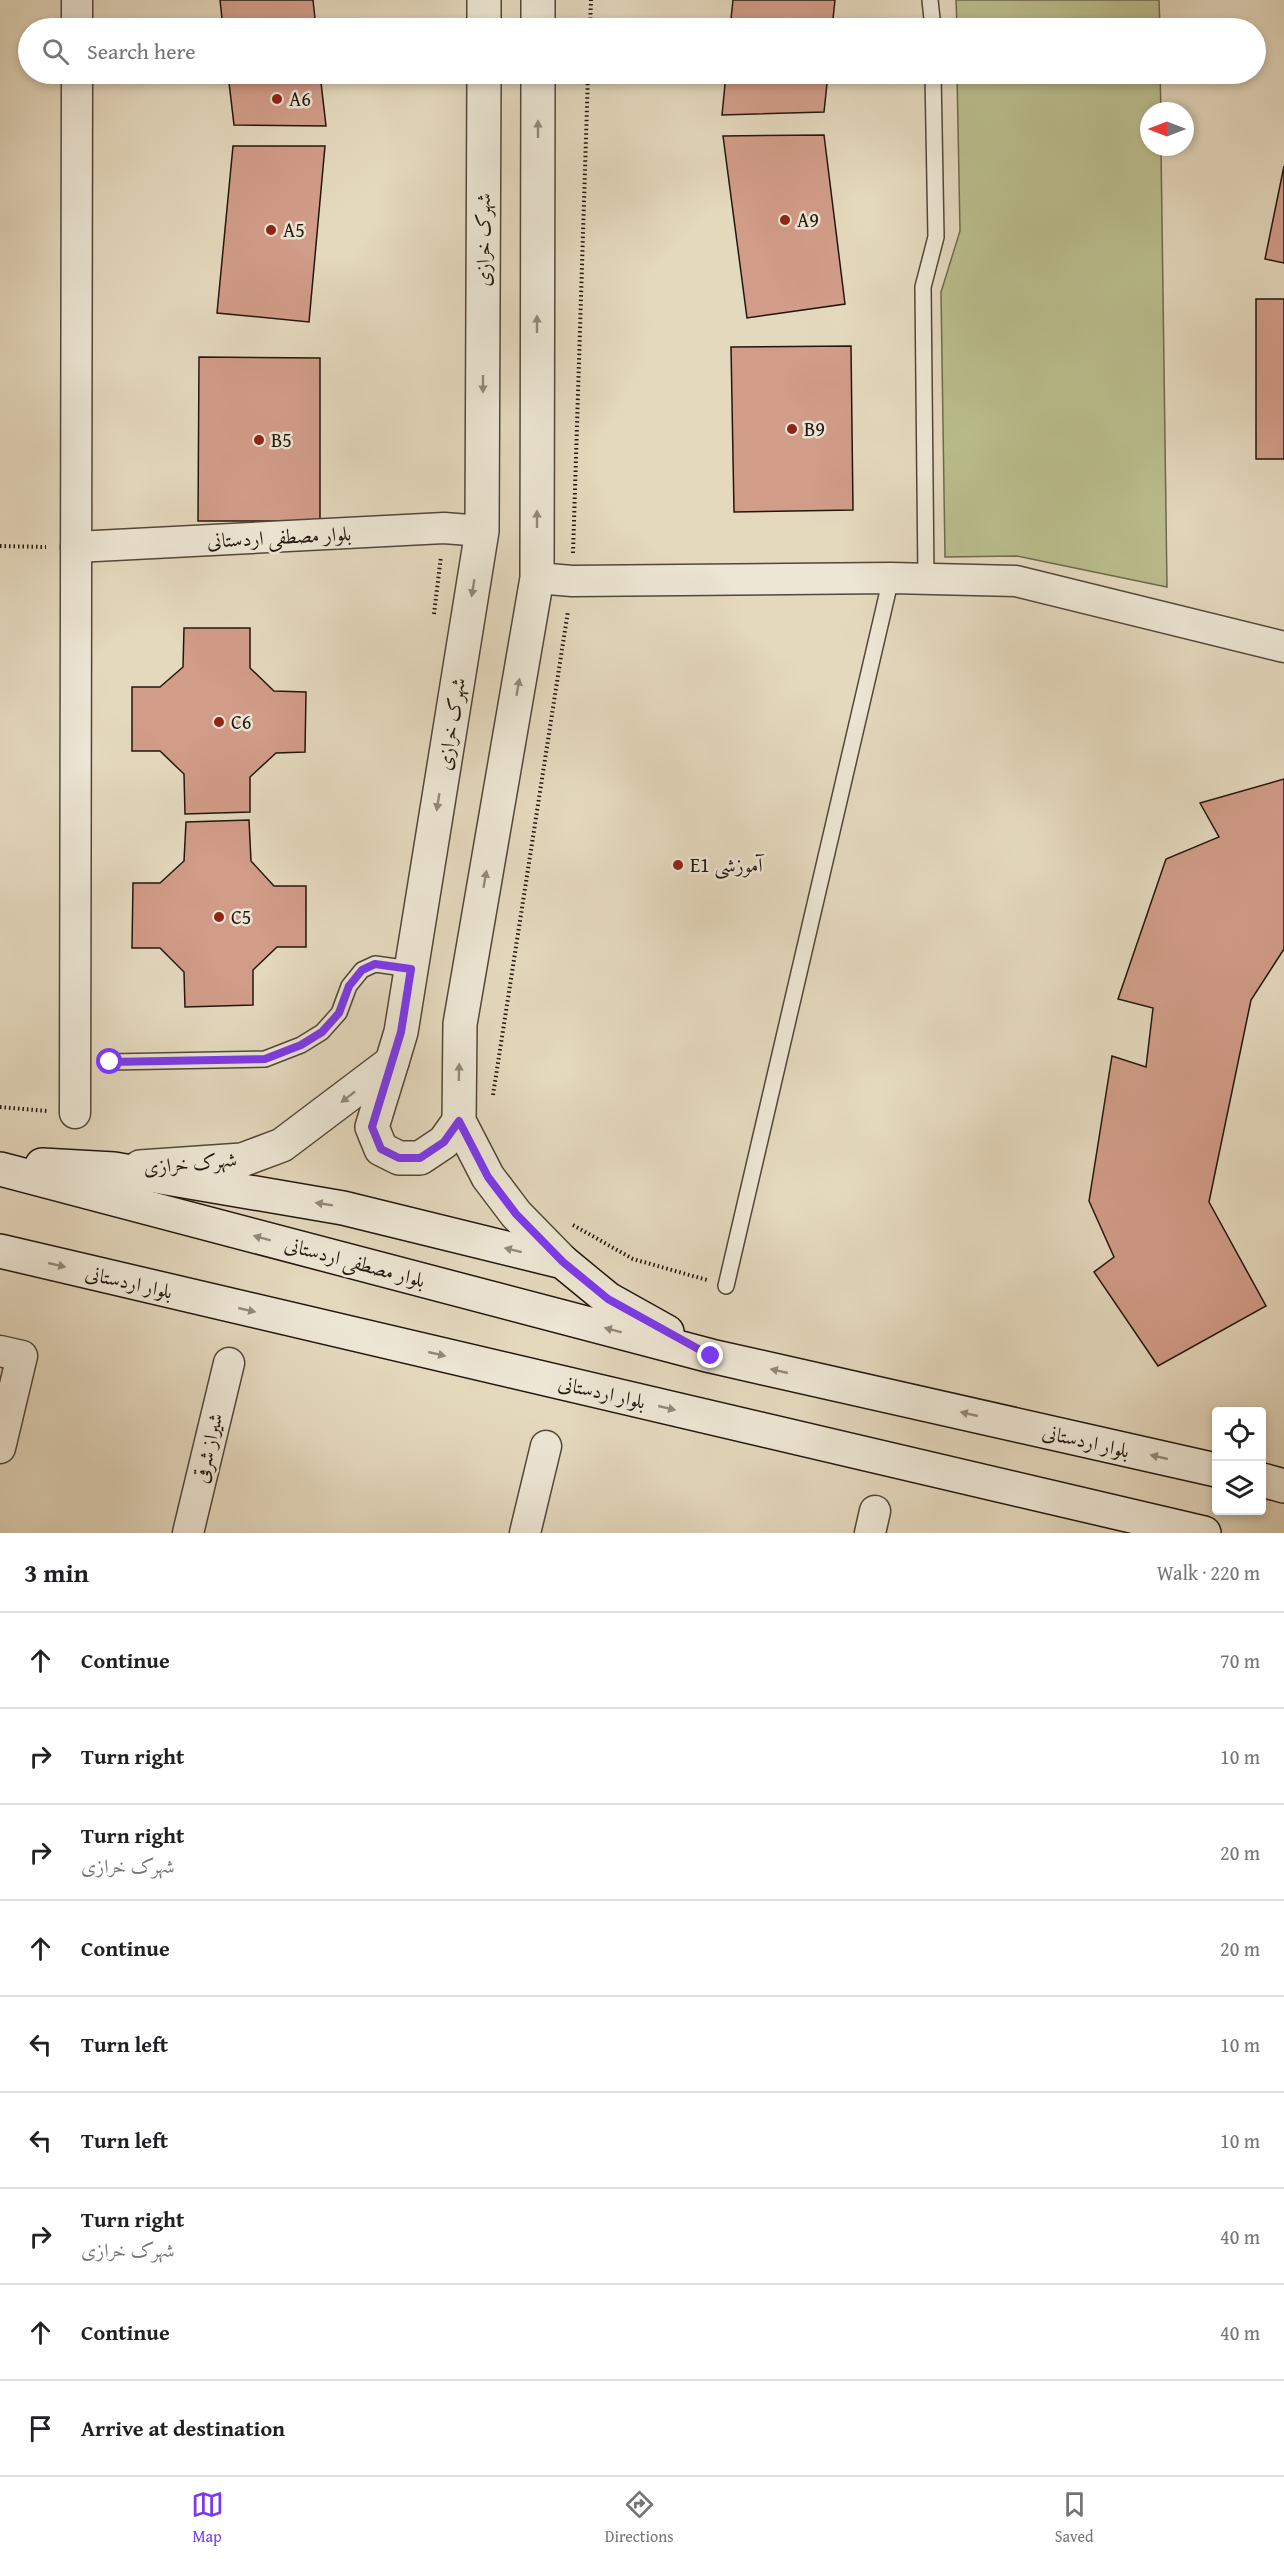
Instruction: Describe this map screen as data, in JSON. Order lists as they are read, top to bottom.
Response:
{
  "streets": {
    "main road": ["شهرک خرازی", "بلوار مصطفی اردستانی", "بلوار اردستانی"],
    "street": ["شیراز شرقی"]
  },
  "crossings": [
    ["شهرک خرازی", "بلوار مصطفی اردستانی"],
    ["بلوار مصطفی اردستانی", "بلوار اردستانی"]
  ],
  "one_way": ["بلوار مصطفی اردستانی"],
  "places": [
    "A6",
    "A9",
    "A5",
    "B9",
    "B5",
    "C6",
    "E1 آموزشی",
    "C5"
  ],
  "north": "left",
  "page": {
    "search": "Search here",
    "heading": ["3 min", "Walk · 220 m"],
    "list": [
      ["Continue", "70 m"],
      ["Turn right", "10 m"],
      ["Turn right", "شهرک خرازی", "20 m"],
      ["Continue", "20 m"],
      ["Turn left", "10 m"],
      ["Turn left", "10 m"],
      ["Turn right", "شهرک خرازی", "40 m"],
      ["Continue", "40 m"],
      "Arrive at destination"
    ],
    "nav": ["Map", "Directions", "Saved"]
  }
}
